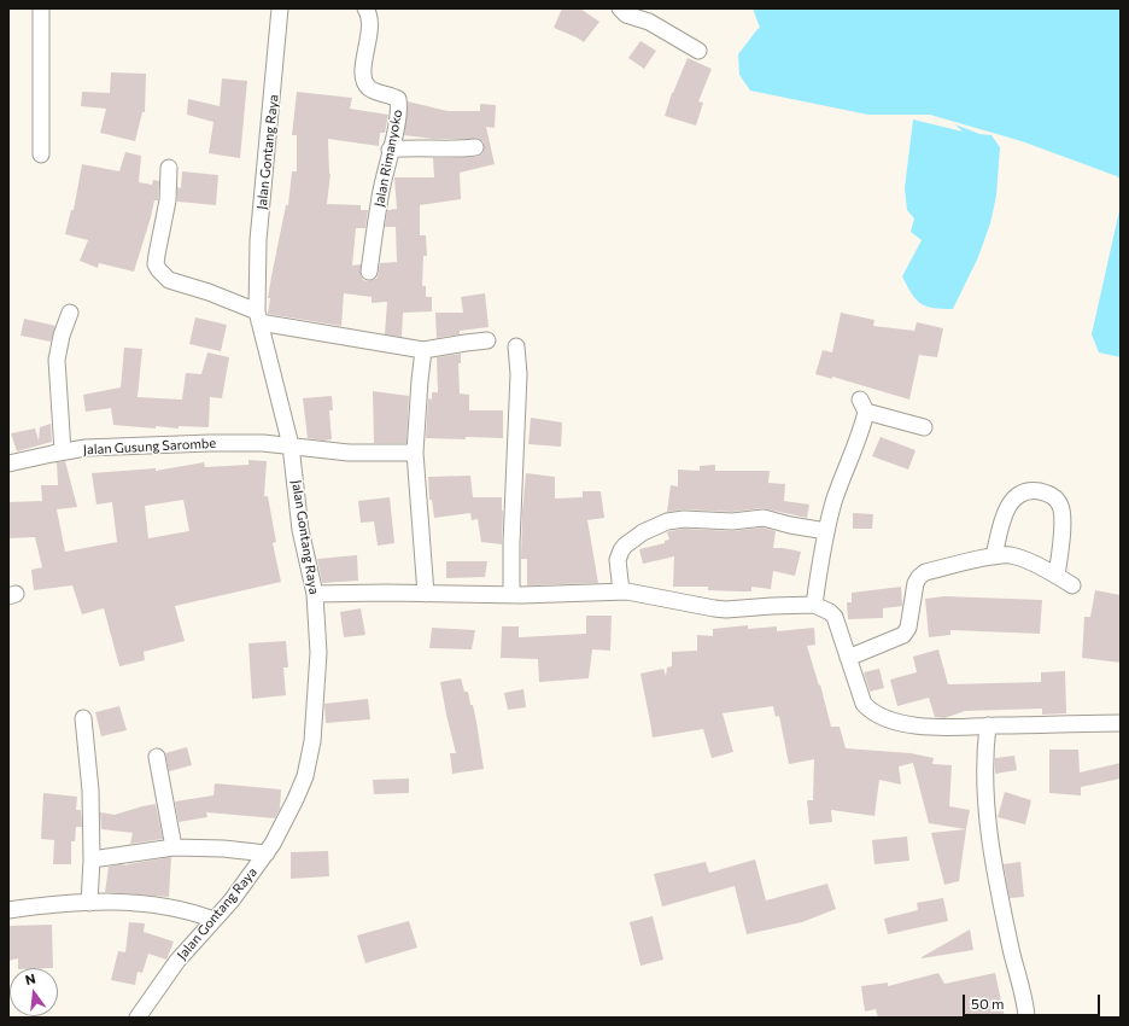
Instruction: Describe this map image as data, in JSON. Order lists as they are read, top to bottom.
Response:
{
  "streets": {
    "street": ["Jalan Gontang Raya", "Jalan Rimanyoko", "Jalan Gusung Sarombe"]
  },
  "crossings": [
    ["Jalan Gontang Raya", "Jalan Gusung Sarombe"]
  ],
  "scale_bar": "50 m",
  "north": "top"
}
